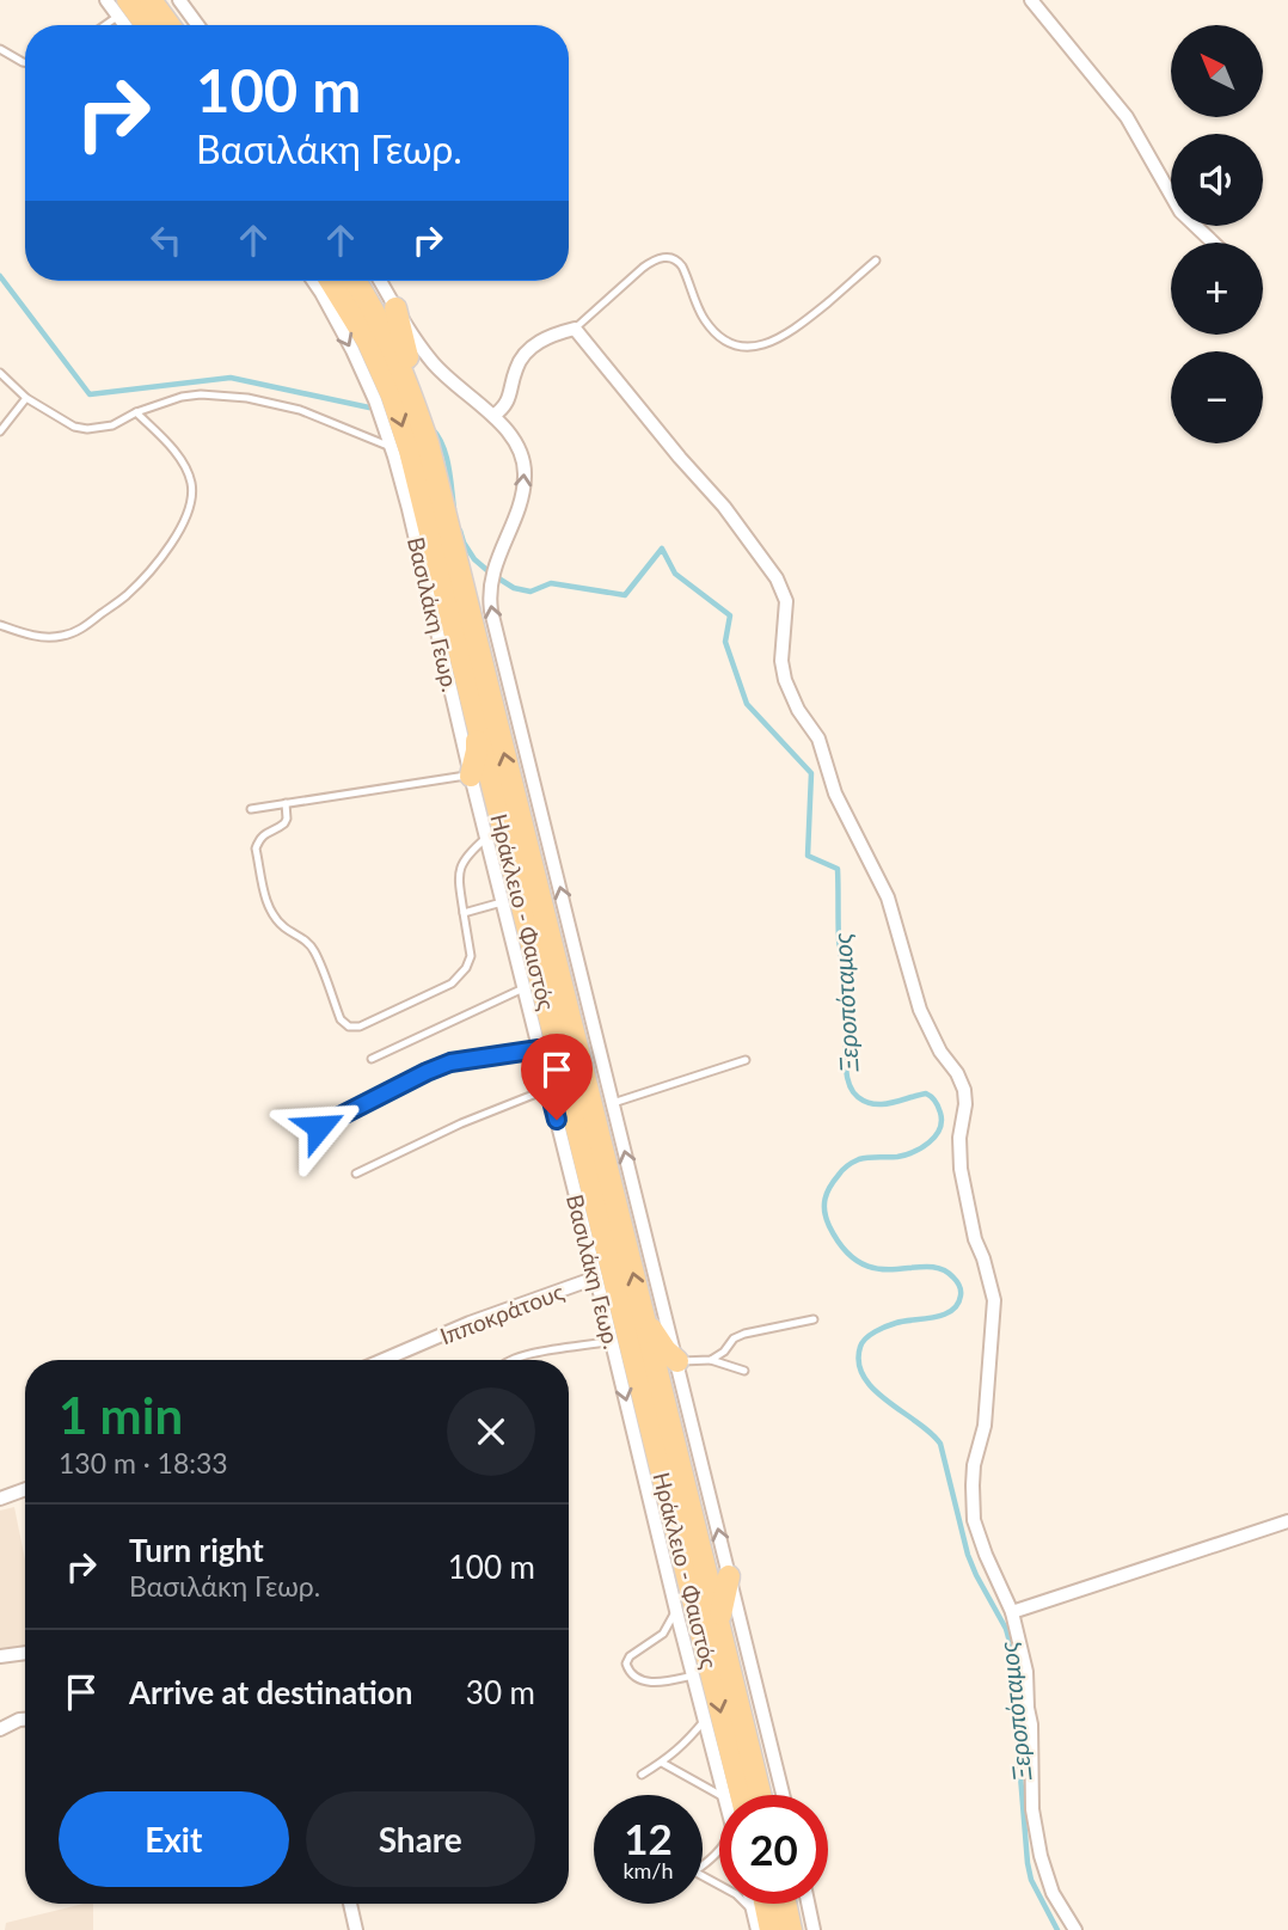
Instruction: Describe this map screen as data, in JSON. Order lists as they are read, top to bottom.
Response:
{
  "streets": {
    "main road": ["Ηράκλειο - Φαιστός"],
    "street": ["Βασιλάκη Γεωρ.", "Ιπποκράτους"]
  },
  "crossings": [
    ["Βασιλάκη Γεωρ.", "Ιπποκράτους"]
  ],
  "water": ["Ξεροπόταμος"],
  "north": "top left",
  "page": {
    "map_buttons": ["+", "−"],
    "turn": ["100 m", "Βασιλάκη Γεωρ."],
    "heading": ["1 min", "130 m · 18:33"],
    "list": [
      {
        "name": "Turn right",
        "note": "Βασιλάκη Γεωρ.",
        "value": "100 m"
      },
      {
        "name": "Arrive at destination",
        "value": "30 m"
      }
    ],
    "buttons": ["Exit", "Share"],
    "speed": "12 km/h",
    "limit": "20"
  }
}
